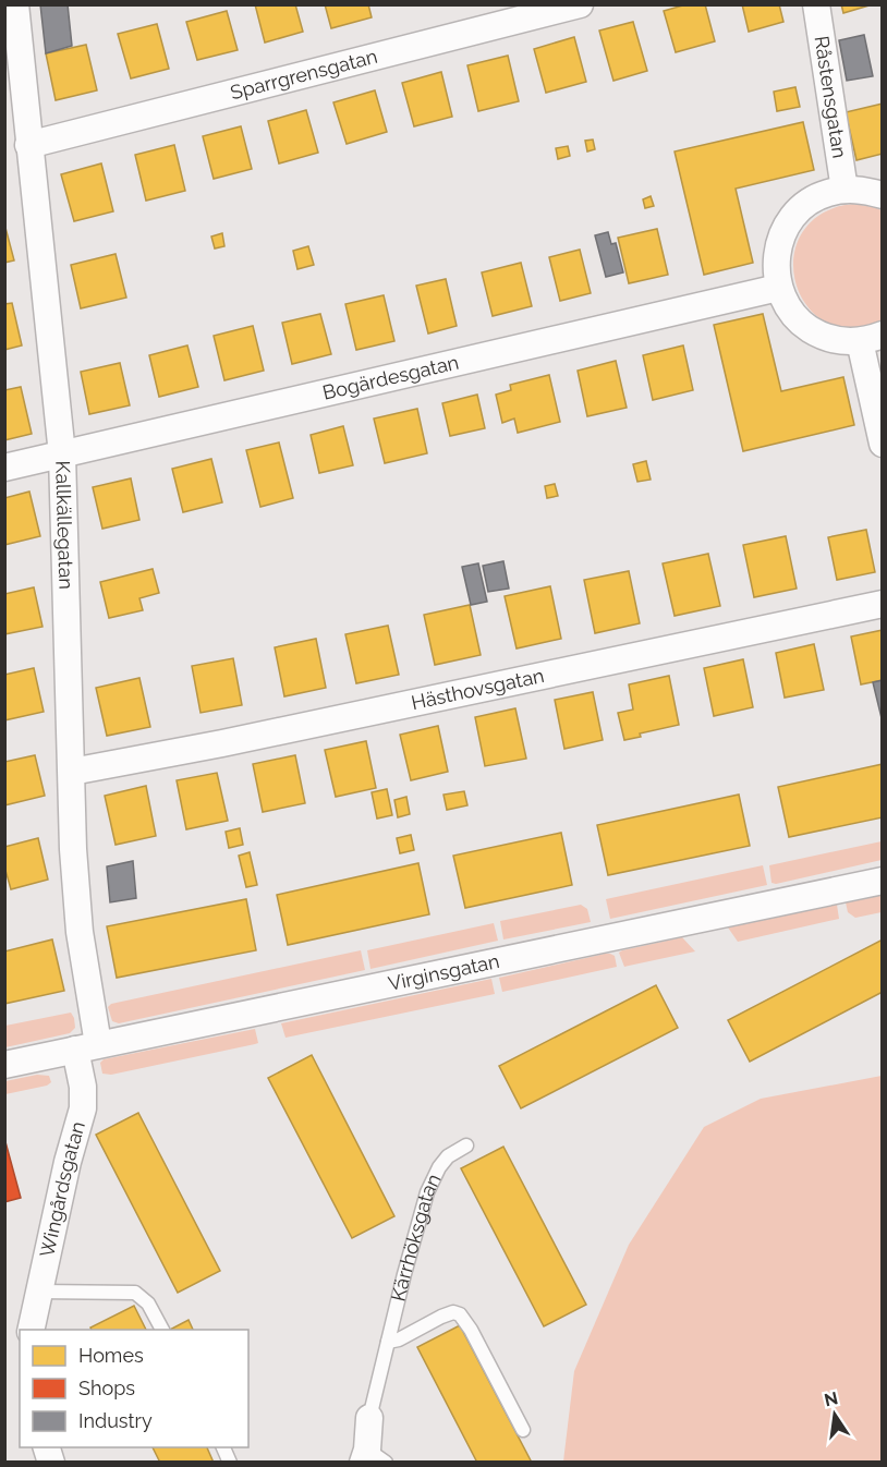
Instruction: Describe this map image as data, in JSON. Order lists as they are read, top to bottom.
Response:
{
  "streets": {
    "street": [
      "Sparrgrensgatan",
      "Råstensgatan",
      "Bogärdesgatan",
      "Kallkällegatan",
      "Hästhovsgatan",
      "Virginsgatan",
      "Wingårdsgatan",
      "Kärrhöksgatan"
    ]
  },
  "crossings": [
    ["Sparrgrensgatan", "Kallkällegatan"],
    ["Bogärdesgatan", "Kallkällegatan"],
    ["Kallkällegatan", "Hästhovsgatan"],
    ["Kallkällegatan", "Virginsgatan"],
    ["Kallkällegatan", "Wingårdsgatan"],
    ["Virginsgatan", "Wingårdsgatan"]
  ],
  "legend": ["Homes", "Shops", "Industry"],
  "north": "top"
}
